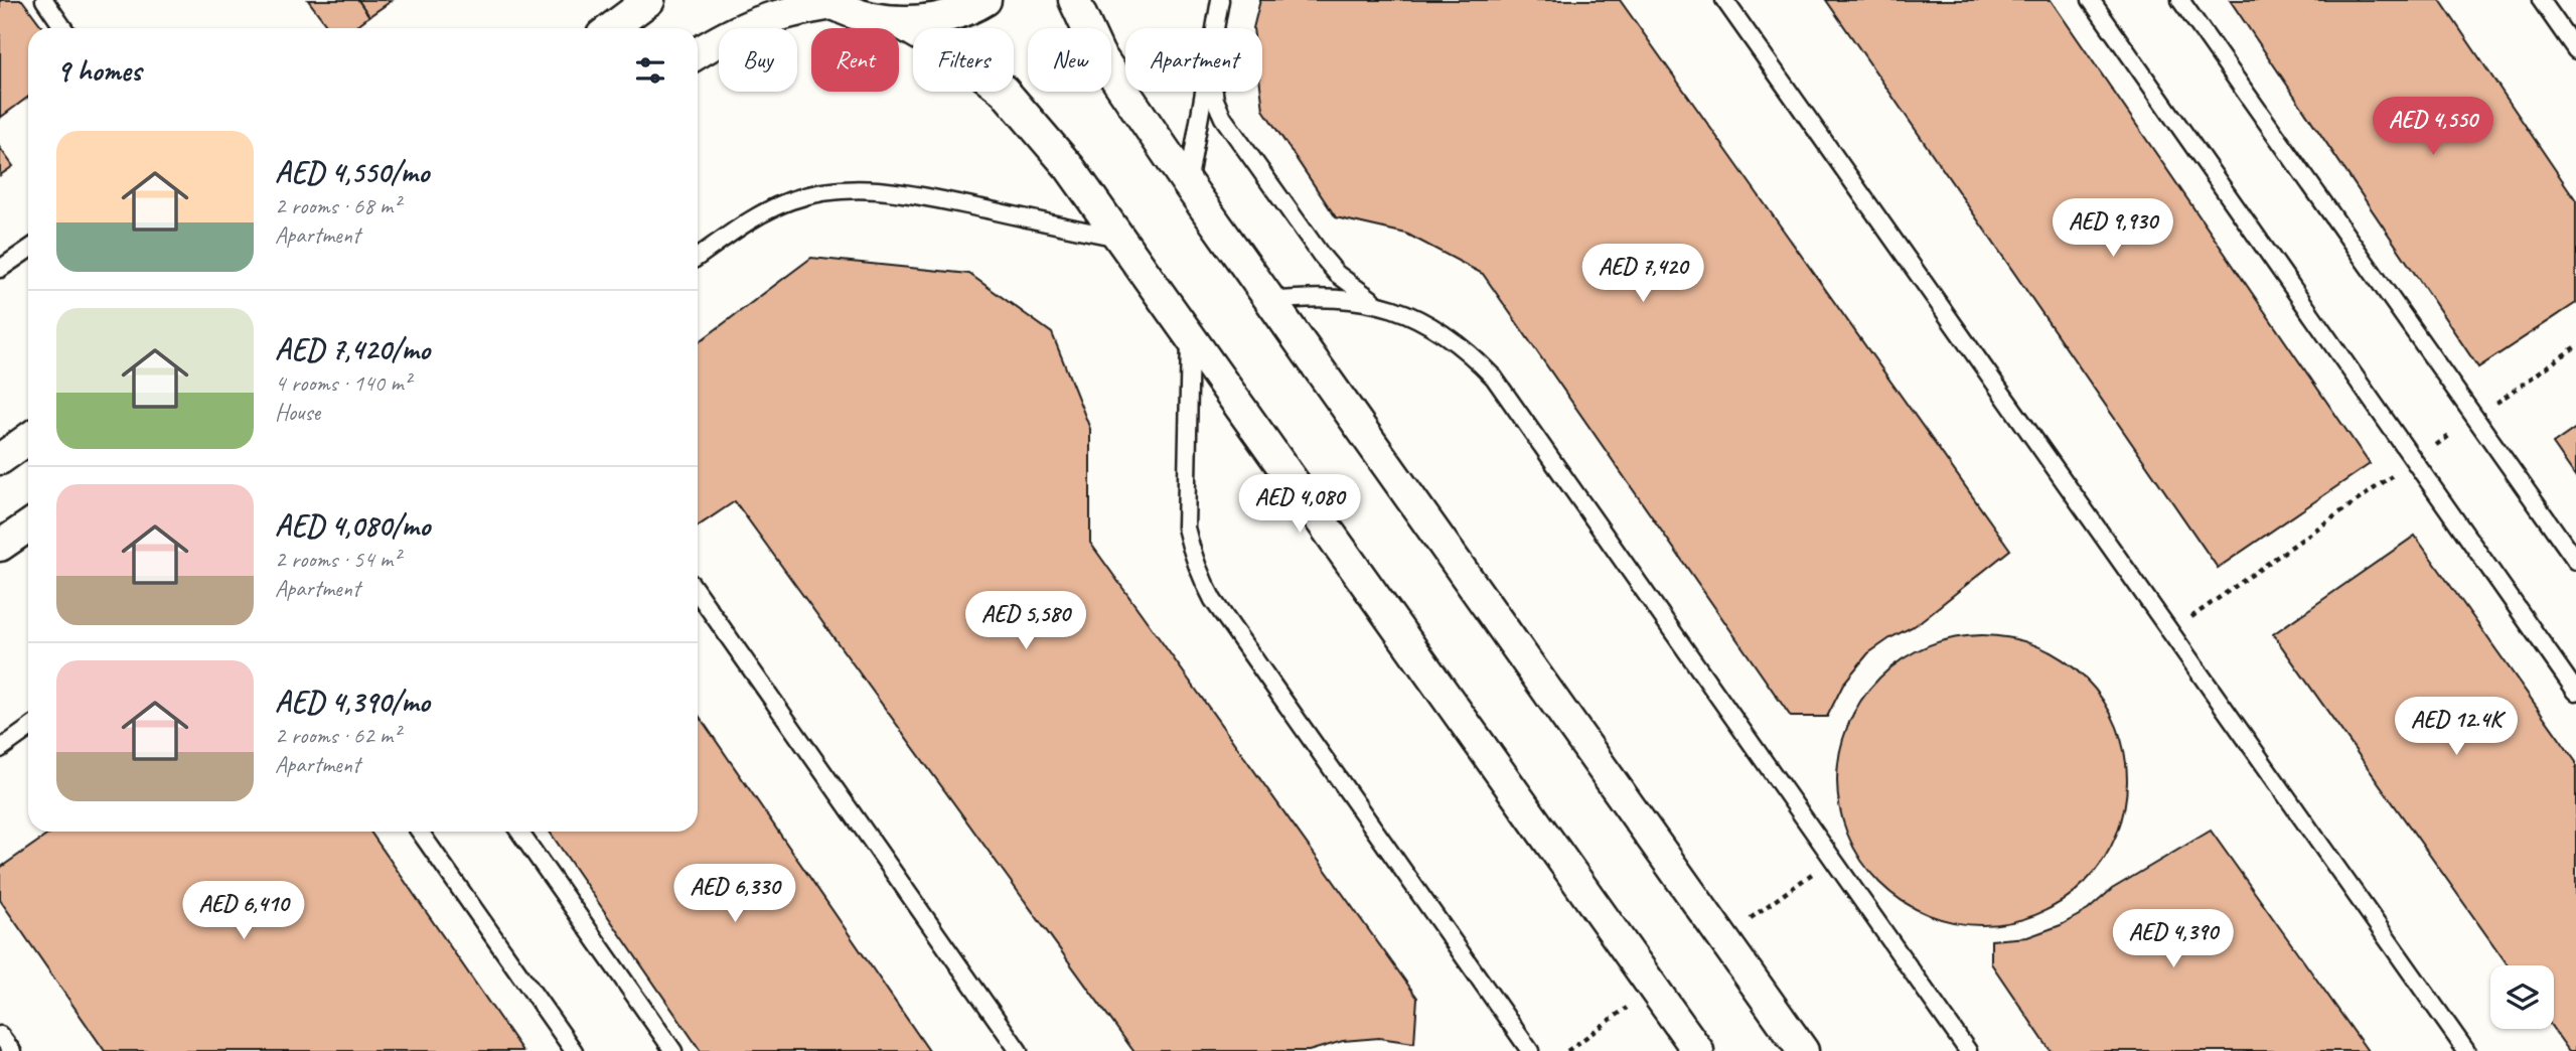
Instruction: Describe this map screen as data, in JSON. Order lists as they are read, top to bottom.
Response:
{
  "page": {
    "chip": [
      "Buy",
      "Rent",
      "Filters",
      "New",
      "Apartment"
    ],
    "heading": "9 homes",
    "price": [
      "AED 4,550",
      "AED 9,930",
      "AED 7,420",
      "AED 4,080",
      "AED 5,580",
      "AED 12.4K",
      "AED 6,330",
      "AED 6,410",
      "AED 4,390"
    ],
    "list": [
      {
        "name": "AED 4,550/mo",
        "note": "2 rooms · 68 m² · Apartment"
      },
      {
        "name": "AED 7,420/mo",
        "note": "4 rooms · 140 m² · House"
      },
      {
        "name": "AED 4,080/mo",
        "note": "2 rooms · 54 m² · Apartment"
      },
      {
        "name": "AED 4,390/mo",
        "note": "2 rooms · 62 m² · Apartment"
      }
    ]
  }
}
